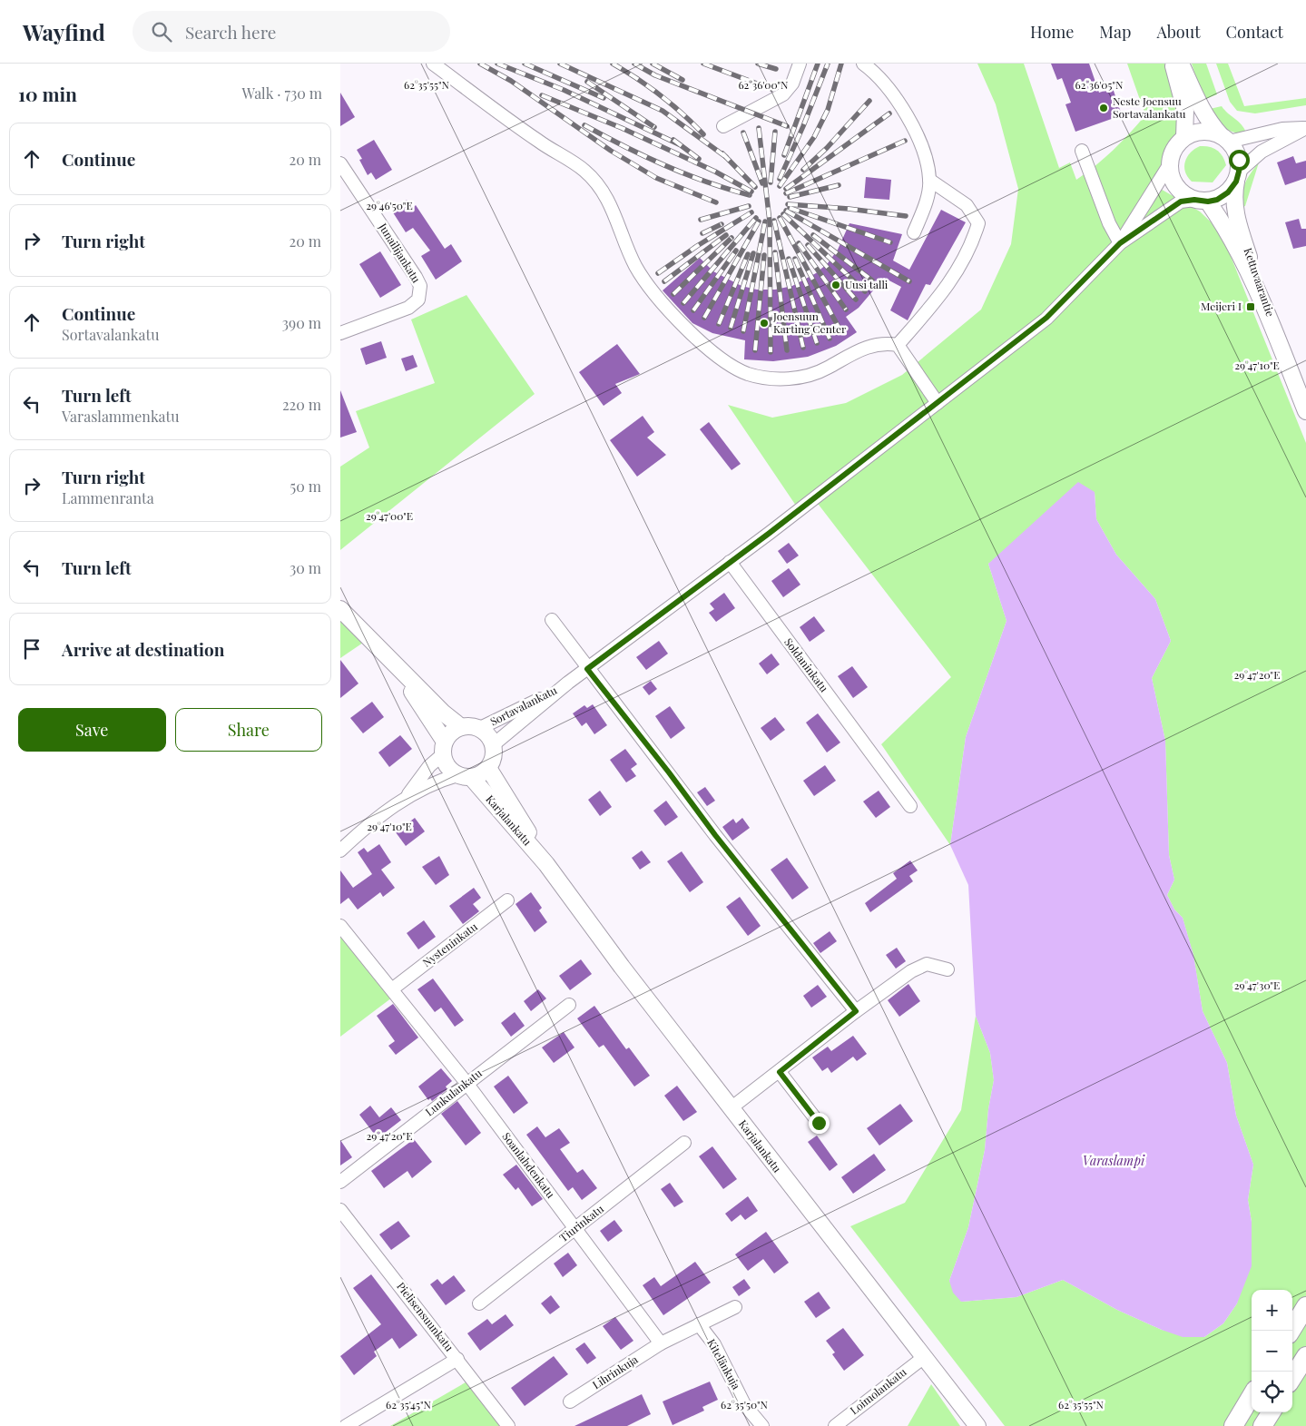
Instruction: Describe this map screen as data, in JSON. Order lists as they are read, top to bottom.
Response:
{
  "streets": {
    "main road": ["Kettuvaarantie", "Karjalankatu"],
    "street": [
      "Junailijankatu",
      "Soldaninkatu",
      "Sortavalankatu",
      "Nysteninkatu",
      "Lunkulankatu",
      "Soanlahdenkatu",
      "Tiurinkatu",
      "Pielisensuunkatu",
      "Kitelänkuja",
      "Lihrinkuja",
      "Loimolankatu"
    ]
  },
  "crossings": [
    ["Kettuvaarantie", "Sortavalankatu"],
    ["Soldaninkatu", "Sortavalankatu"],
    ["Sortavalankatu", "Karjalankatu"],
    ["Karjalankatu", "Loimolankatu"],
    ["Nysteninkatu", "Soanlahdenkatu"],
    ["Lunkulankatu", "Soanlahdenkatu"],
    ["Soanlahdenkatu", "Tiurinkatu"],
    ["Soanlahdenkatu", "Lihrinkuja"]
  ],
  "water": ["Varaslampi"],
  "places": {
    "other": ["Neste Joensuu Sortavalankatu", "Uusi talli", "Joensuun Karting Center"],
    "transit": ["Meijeri I"]
  },
  "page": {
    "header": "Wayfind",
    "search": "Search here",
    "nav": [
      "Home",
      "Map",
      "About",
      "Contact"
    ],
    "heading": ["10 min", "Walk · 730 m"],
    "list": [
      ["Continue", "20 m"],
      ["Turn right", "20 m"],
      ["Continue", "Sortavalankatu", "390 m"],
      ["Turn left", "Varaslammenkatu", "220 m"],
      ["Turn right", "Lammenranta", "50 m"],
      ["Turn left", "30 m"],
      "Arrive at destination"
    ],
    "buttons": ["Save", "Share"],
    "map_buttons": ["+", "−"]
  },
  "coordinates": [
    "62°36'00\"N",
    "62°35'55\"N",
    "62°36'05\"N",
    "29°46'50\"E",
    "29°47'10\"E",
    "29°47'00\"E",
    "29°47'20\"E",
    "29°47'30\"E",
    "62°35'45\"N",
    "62°35'50\"N"
  ]
}
